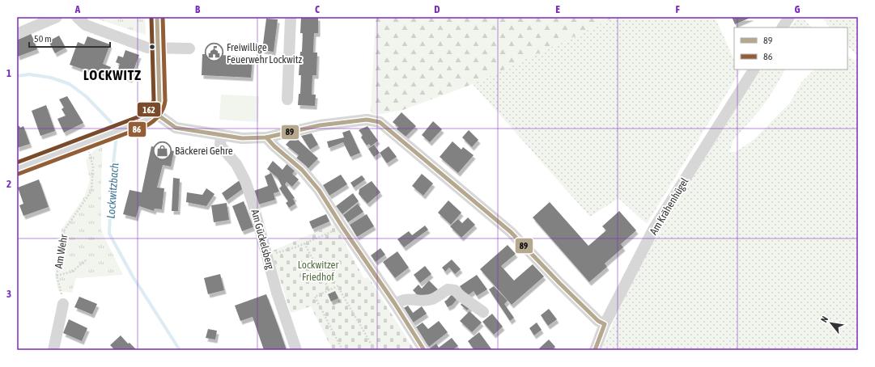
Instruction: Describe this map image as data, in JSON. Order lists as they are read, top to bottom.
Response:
{
  "streets": {
    "street": ["Am Krähenhügel", "Am Gückelsberg"],
    "path": ["Am Wehr"]
  },
  "districts": ["LOCKWITZ"],
  "water": ["Lockwitzbach"],
  "parks": ["Lockwitzer Friedhof"],
  "places": {
    "public building": ["Freiwillige Feuerwehr Lockwitz"],
    "shop": ["Bäckerei Gehre"]
  },
  "lines": ["transit line 89", "transit line 86", "transit line 162"],
  "legend": ["89", "86"],
  "scale_bar": "50 m",
  "north": "top left",
  "grid": {
    "columns": [
      "A",
      "B",
      "C",
      "D",
      "E",
      "F",
      "G"
    ],
    "rows": ["1", "2", "3"]
  }
}
